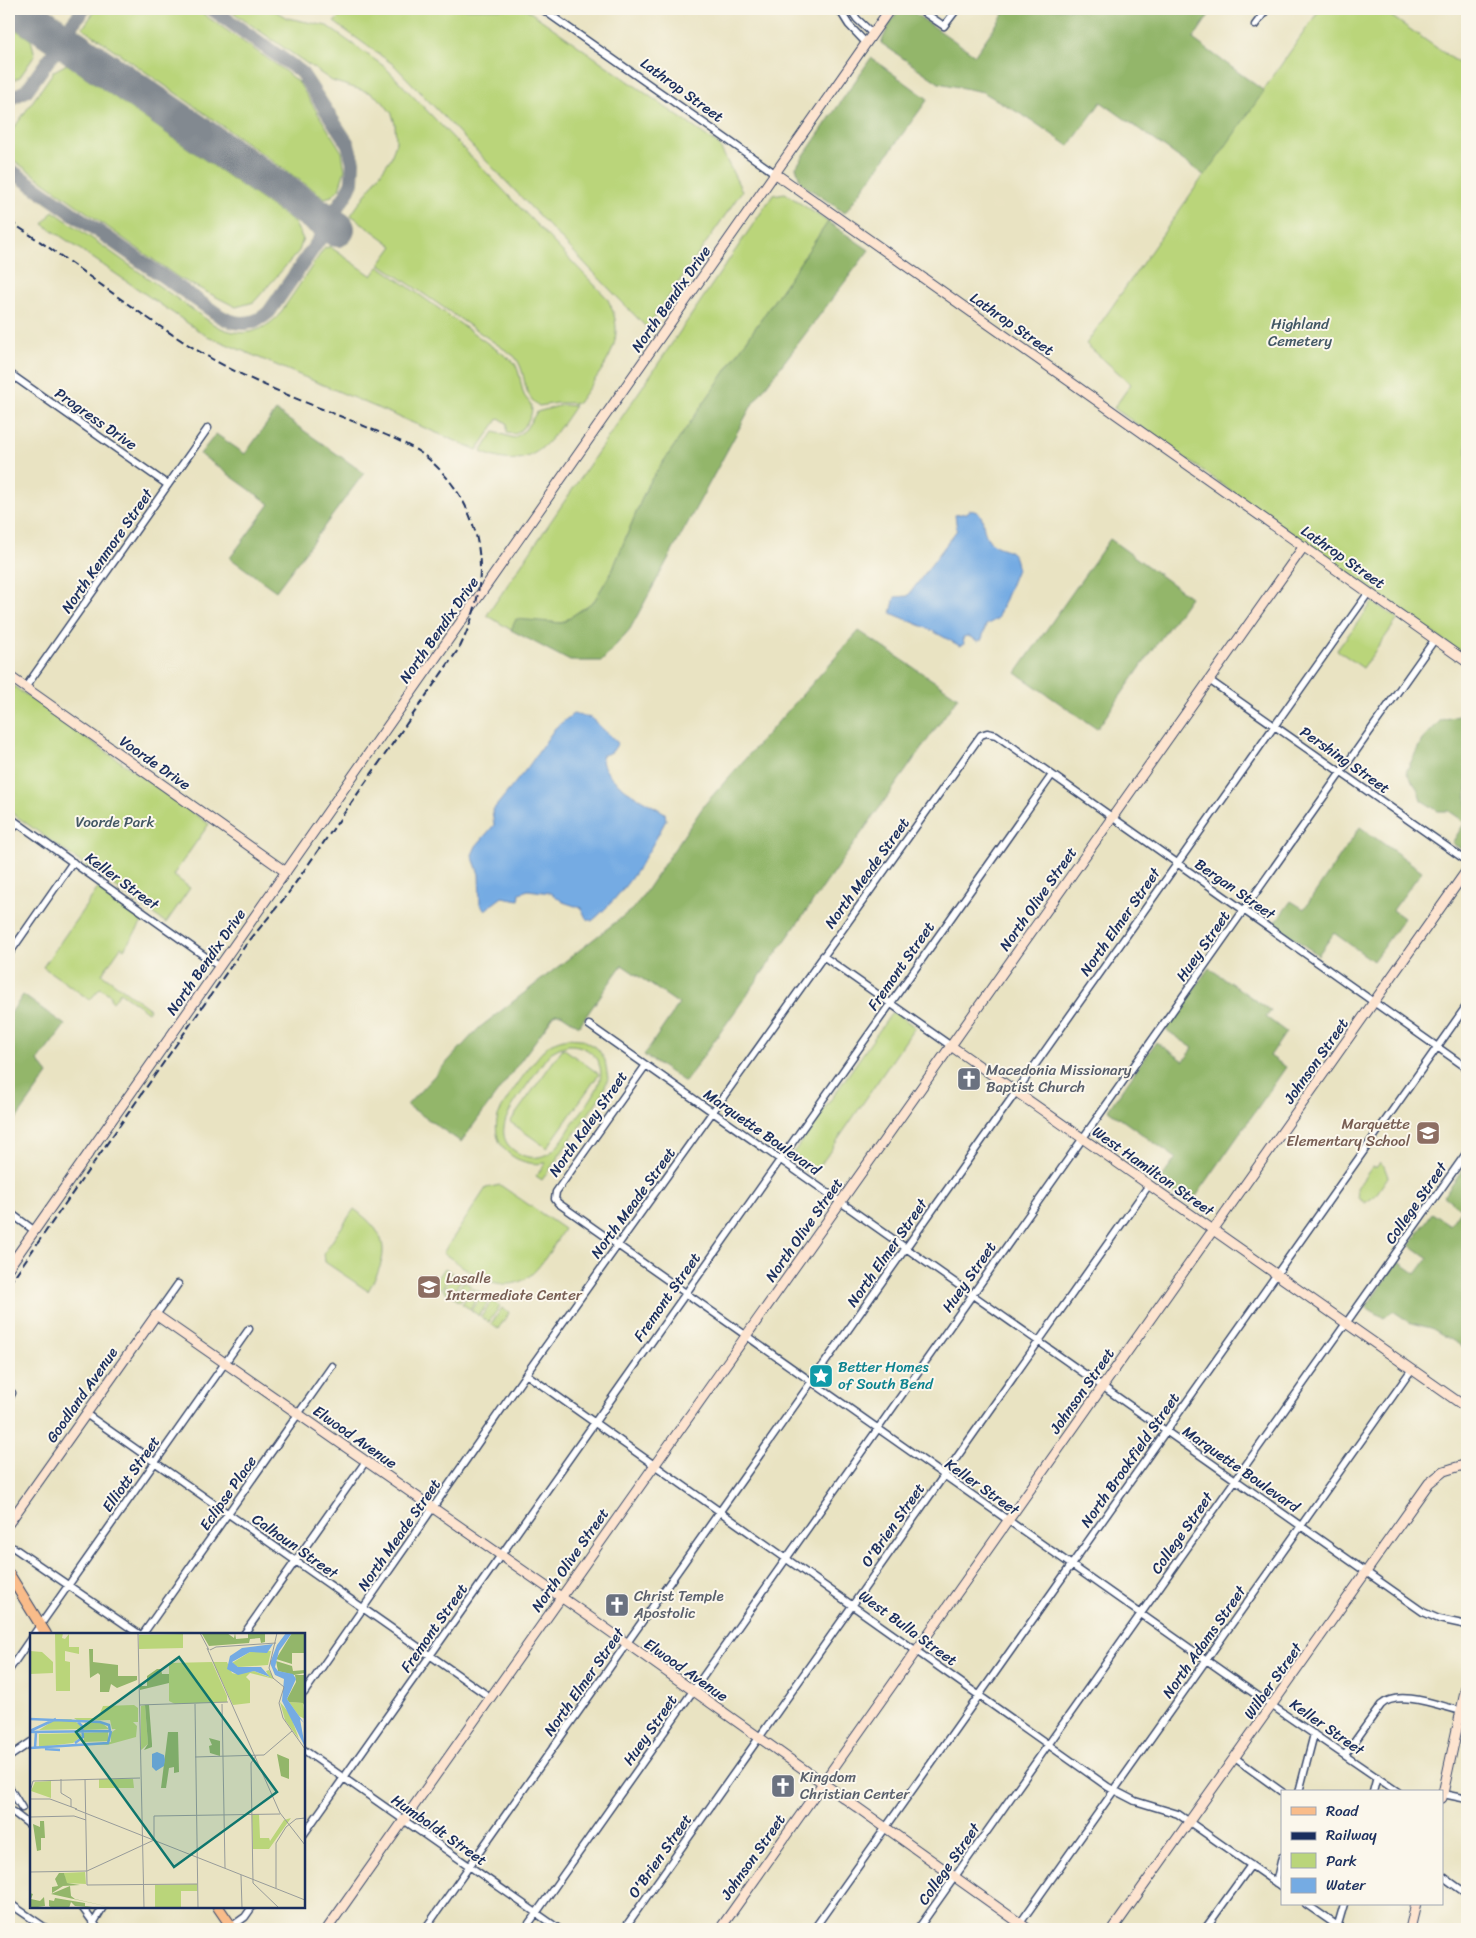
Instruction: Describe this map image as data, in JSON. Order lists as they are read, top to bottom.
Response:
{
  "streets": {
    "street": [
      "Lathrop Street",
      "North Bendix Drive",
      "Progress Drive",
      "North Kenmore Street",
      "Pershing Street",
      "Voorde Drive",
      "North Meade Street",
      "Keller Street",
      "Bergan Street",
      "North Olive Street",
      "North Elmer Street",
      "Huey Street",
      "Fremont Street",
      "Johnson Street",
      "North Kaley Street",
      "Marquette Boulevard",
      "West Hamilton Street",
      "College Street",
      "Goodland Avenue",
      "Elwood Avenue",
      "North Brookfield Street",
      "Elliott Street",
      "Eclipse Place",
      "O'Brien Street",
      "Calhoun Street",
      "West Bulla Street",
      "North Adams Street",
      "Wilber Street",
      "Humboldt Street"
    ]
  },
  "crossings": [
    ["Lathrop Street", "North Bendix Drive"],
    ["Lathrop Street", "North Olive Street"],
    ["Lathrop Street", "North Elmer Street"],
    ["Lathrop Street", "Huey Street"],
    ["North Bendix Drive", "Voorde Drive"],
    ["North Bendix Drive", "Keller Street"],
    ["Progress Drive", "North Kenmore Street"],
    ["North Kenmore Street", "Voorde Drive"],
    ["Pershing Street", "North Olive Street"],
    ["Pershing Street", "North Elmer Street"],
    ["Pershing Street", "Huey Street"],
    ["North Meade Street", "Keller Street"],
    ["North Meade Street", "Bergan Street"],
    ["North Meade Street", "Marquette Boulevard"],
    ["North Meade Street", "West Hamilton Street"],
    ["North Meade Street", "Elwood Avenue"],
    ["North Meade Street", "Calhoun Street"],
    ["North Meade Street", "West Bulla Street"],
    ["Keller Street", "North Olive Street"],
    ["Keller Street", "North Elmer Street"],
    ["Keller Street", "Huey Street"],
    ["Keller Street", "Fremont Street"],
    ["Keller Street", "Johnson Street"],
    ["Keller Street", "North Kaley Street"],
    ["Keller Street", "College Street"],
    ["Keller Street", "North Brookfield Street"],
    ["Keller Street", "O'Brien Street"],
    ["Keller Street", "North Adams Street"],
    ["Keller Street", "Wilber Street"],
    ["Bergan Street", "North Olive Street"],
    ["Bergan Street", "North Elmer Street"],
    ["Bergan Street", "Huey Street"],
    ["Bergan Street", "Fremont Street"],
    ["Bergan Street", "Johnson Street"],
    ["Bergan Street", "North Brookfield Street"],
    ["North Olive Street", "Marquette Boulevard"],
    ["North Olive Street", "West Hamilton Street"],
    ["North Olive Street", "Elwood Avenue"],
    ["North Olive Street", "Calhoun Street"],
    ["North Olive Street", "West Bulla Street"],
    ["North Olive Street", "Humboldt Street"],
    ["North Elmer Street", "Marquette Boulevard"],
    ["North Elmer Street", "West Hamilton Street"],
    ["North Elmer Street", "Elwood Avenue"],
    ["North Elmer Street", "West Bulla Street"],
    ["North Elmer Street", "Humboldt Street"],
    ["Huey Street", "Marquette Boulevard"],
    ["Huey Street", "West Hamilton Street"],
    ["Huey Street", "Elwood Avenue"],
    ["Huey Street", "West Bulla Street"],
    ["Huey Street", "Humboldt Street"],
    ["Fremont Street", "Marquette Boulevard"],
    ["Fremont Street", "West Hamilton Street"],
    ["Fremont Street", "Elwood Avenue"],
    ["Fremont Street", "Calhoun Street"],
    ["Fremont Street", "West Bulla Street"],
    ["Fremont Street", "Humboldt Street"],
    ["Johnson Street", "Marquette Boulevard"],
    ["Johnson Street", "West Hamilton Street"],
    ["Johnson Street", "Elwood Avenue"],
    ["Johnson Street", "West Bulla Street"],
    ["North Kaley Street", "Marquette Boulevard"],
    ["Marquette Boulevard", "College Street"],
    ["Marquette Boulevard", "North Brookfield Street"],
    ["Marquette Boulevard", "O'Brien Street"],
    ["Marquette Boulevard", "North Adams Street"],
    ["Marquette Boulevard", "Wilber Street"],
    ["West Hamilton Street", "College Street"],
    ["West Hamilton Street", "North Brookfield Street"],
    ["West Hamilton Street", "O'Brien Street"],
    ["West Hamilton Street", "North Adams Street"],
    ["College Street", "Elwood Avenue"],
    ["College Street", "West Bulla Street"],
    ["Goodland Avenue", "Elwood Avenue"],
    ["Goodland Avenue", "Calhoun Street"],
    ["Elwood Avenue", "North Brookfield Street"],
    ["Elwood Avenue", "Elliott Street"],
    ["Elwood Avenue", "Eclipse Place"],
    ["Elwood Avenue", "O'Brien Street"],
    ["Elwood Avenue", "North Adams Street"],
    ["North Brookfield Street", "West Bulla Street"],
    ["Elliott Street", "Calhoun Street"],
    ["Eclipse Place", "Calhoun Street"],
    ["O'Brien Street", "West Bulla Street"],
    ["West Bulla Street", "North Adams Street"],
    ["West Bulla Street", "Wilber Street"]
  ],
  "parks": ["Highland Cemetery", "Voorde Park"],
  "places": {
    "church": ["Macedonia Missionary Baptist Church", "Christ Temple Apostolic", "Kingdom Christian Center"],
    "school or university": ["Marquette Elementary School", "Lasalle Intermediate Center"],
    "place": ["Better Homes of South Bend"]
  },
  "legend": [
    "Road",
    "Railway",
    "Park",
    "Water"
  ]
}
